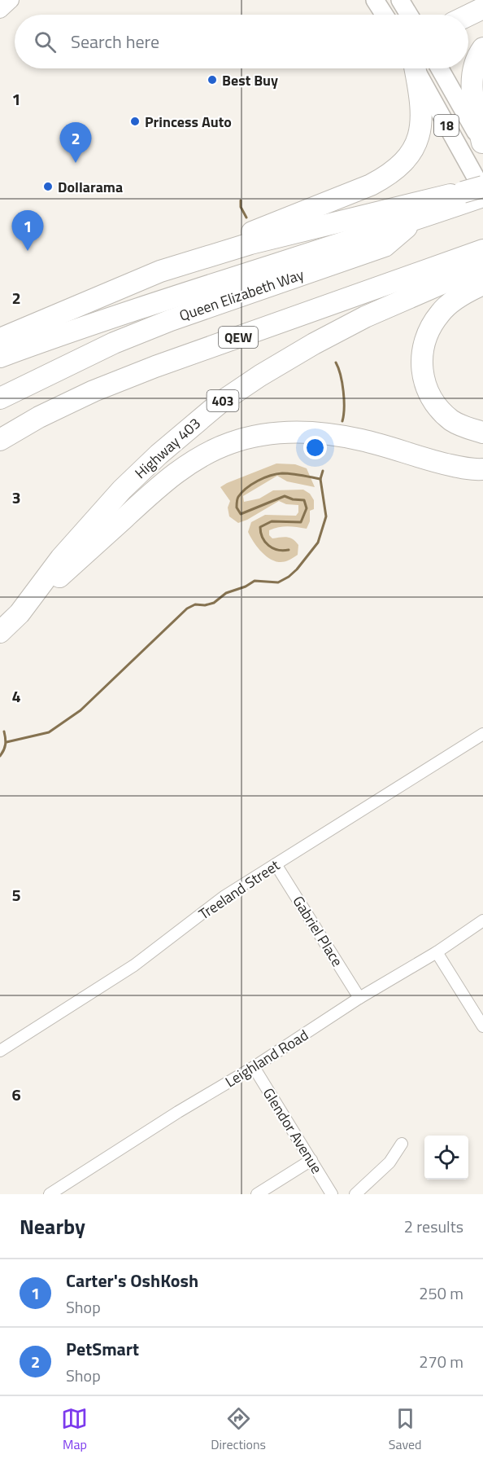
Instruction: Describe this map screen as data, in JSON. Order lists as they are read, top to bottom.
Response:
{
  "streets": {
    "highway": [
      "Queen Elizabeth Way",
      "QEW",
      "403",
      "Highway 403"
    ],
    "main road": ["18"],
    "street": [
      "Treeland Street",
      "Gabriel Place",
      "Leighland Road",
      "Glendor Avenue"
    ]
  },
  "crossings": [
    ["18", "Queen Elizabeth Way"],
    ["Treeland Street", "Gabriel Place"],
    ["Gabriel Place", "Leighland Road"],
    ["Leighland Road", "Glendor Avenue"]
  ],
  "places": ["Best Buy", "Princess Auto", "Dollarama"],
  "page": {
    "search": "Search here",
    "pins": ["2", "1"],
    "heading": ["Nearby", "2 results"],
    "list": [
      {
        "mark": "1",
        "name": "Carter's OshKosh",
        "note": "Shop",
        "value": "250 m"
      },
      {
        "mark": "2",
        "name": "PetSmart",
        "note": "Shop",
        "value": "270 m"
      }
    ],
    "nav": ["Map", "Directions", "Saved"]
  },
  "grid": {
    "rows": [
      "1",
      "2",
      "3",
      "4",
      "5",
      "6"
    ]
  }
}
